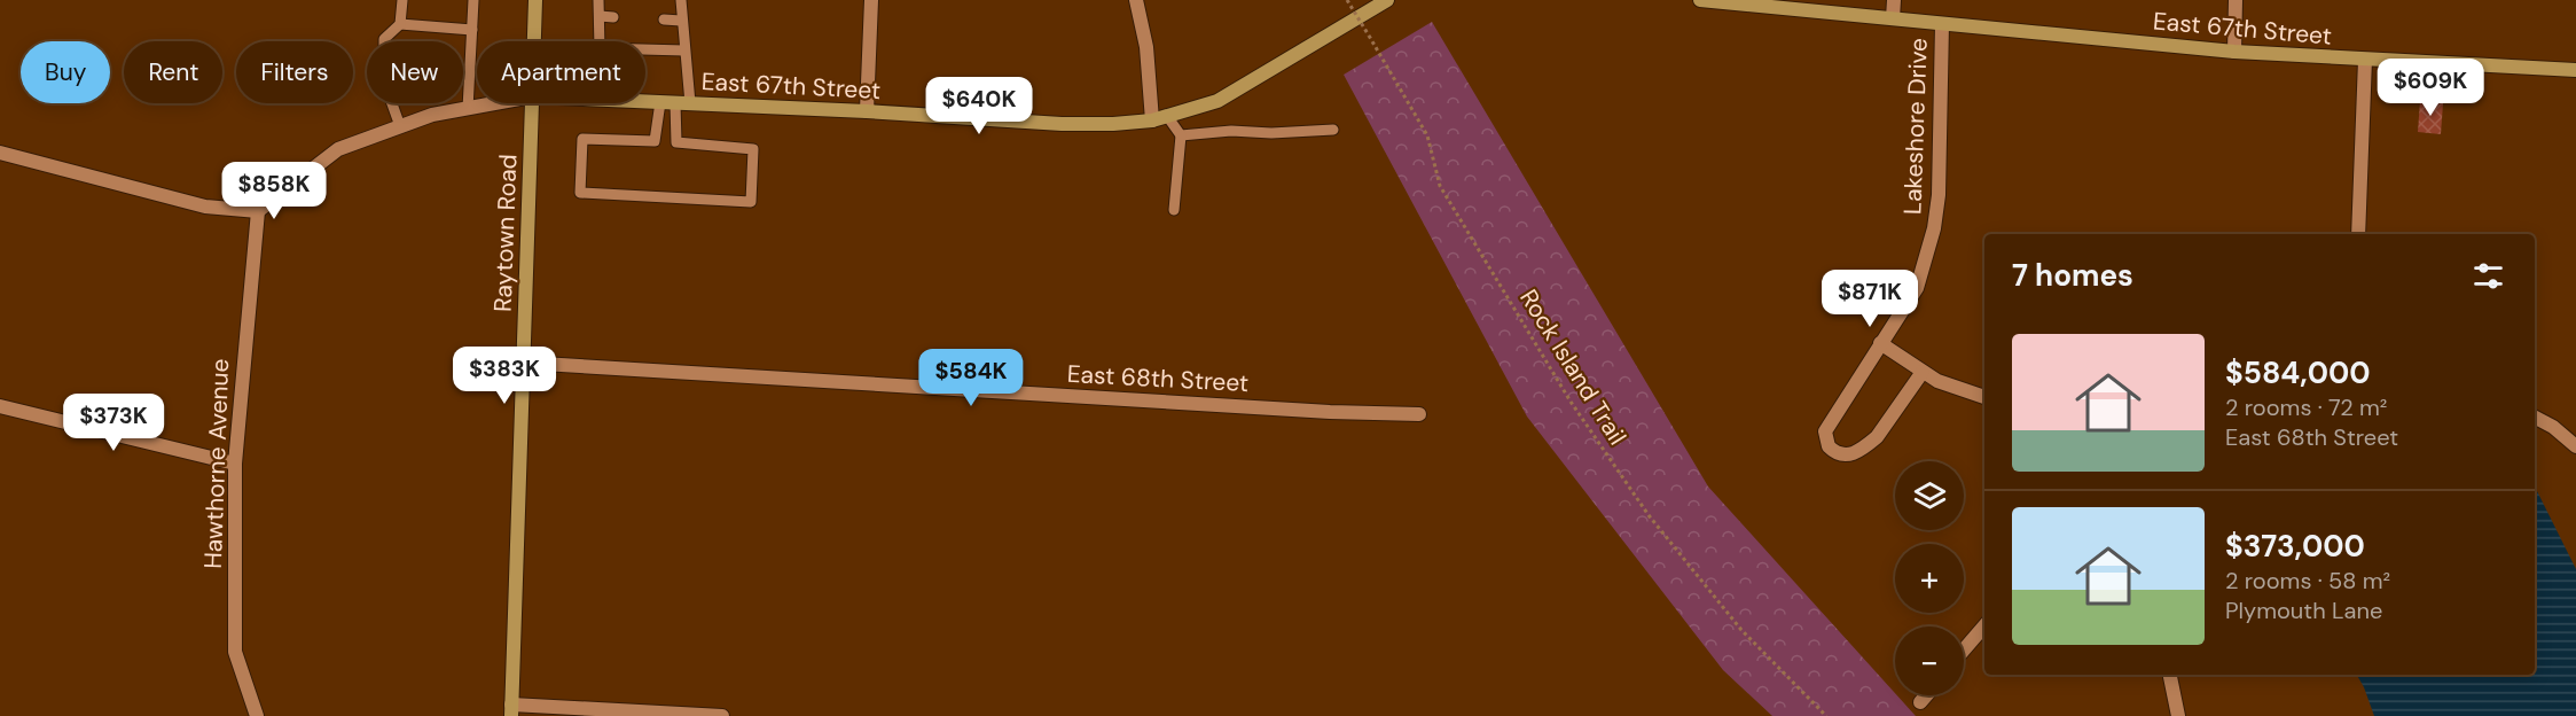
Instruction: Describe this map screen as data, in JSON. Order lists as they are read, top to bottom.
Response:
{
  "streets": {
    "street": [
      "East 67th Street",
      "Lakeshore Drive",
      "Raytown Road",
      "East 68th Street",
      "Hawthorne Avenue"
    ],
    "path": ["Rock Island Trail"]
  },
  "crossings": [
    ["East 67th Street", "Lakeshore Drive"],
    ["Raytown Road", "East 68th Street"]
  ],
  "page": {
    "chip": [
      "Buy",
      "Rent",
      "Filters",
      "New",
      "Apartment"
    ],
    "price": [
      "$609K",
      "$640K",
      "$858K",
      "$871K",
      "$383K",
      "$584K",
      "$373K"
    ],
    "heading": "7 homes",
    "list": [
      {
        "name": "$584,000",
        "note": "2 rooms · 72 m² · East 68th Street"
      },
      {
        "name": "$373,000",
        "note": "2 rooms · 58 m² · Plymouth Lane"
      }
    ],
    "map_buttons": ["+", "−"]
  }
}
